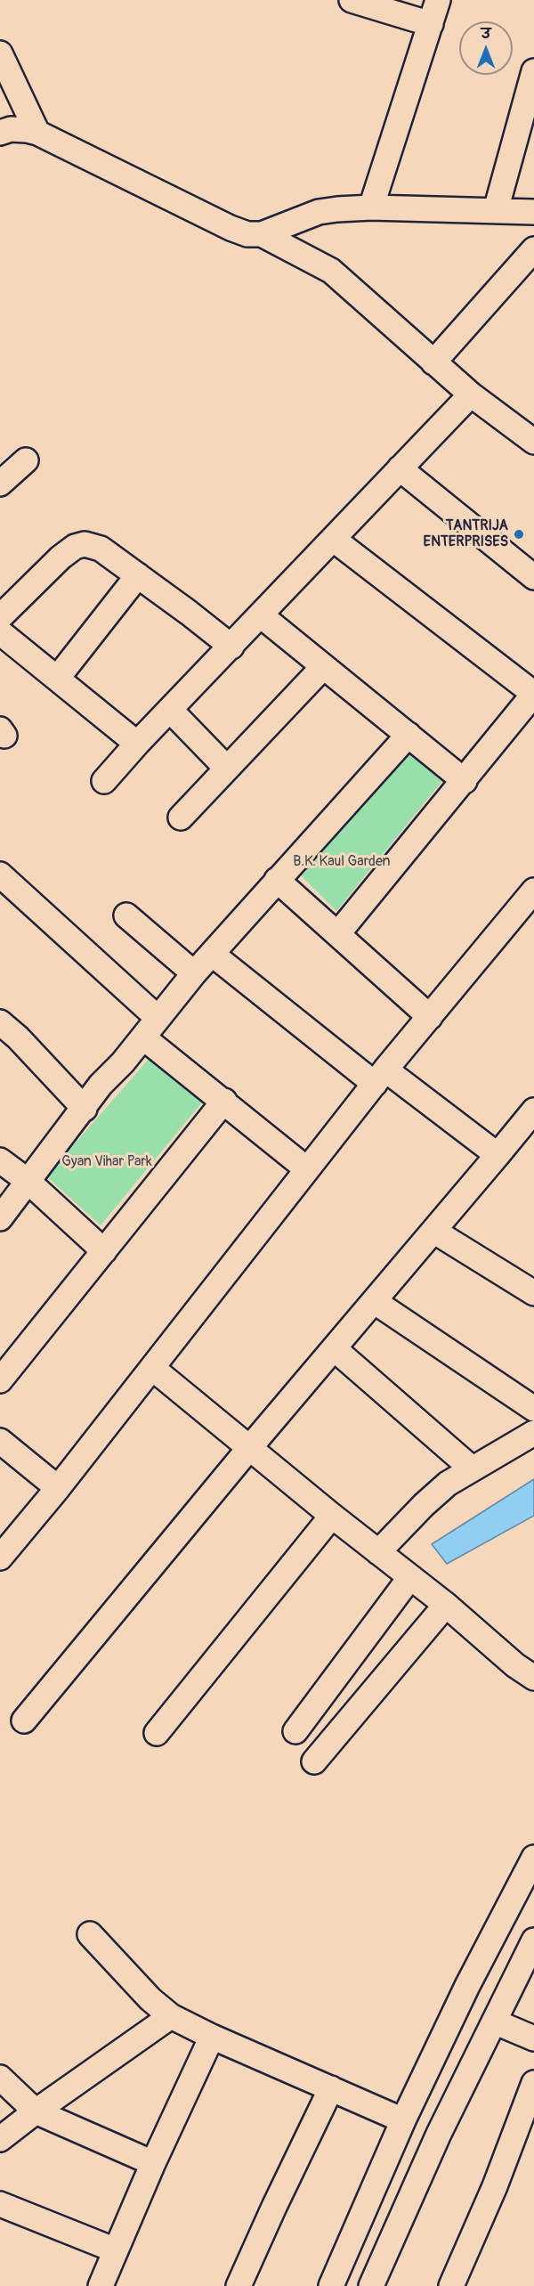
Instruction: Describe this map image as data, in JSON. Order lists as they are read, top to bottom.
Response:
{
  "parks": ["B.K. Kaul Garden", "Gyan Vihar Park"],
  "places": ["TANTRIJA ENTERPRISES"],
  "north": "top"
}
